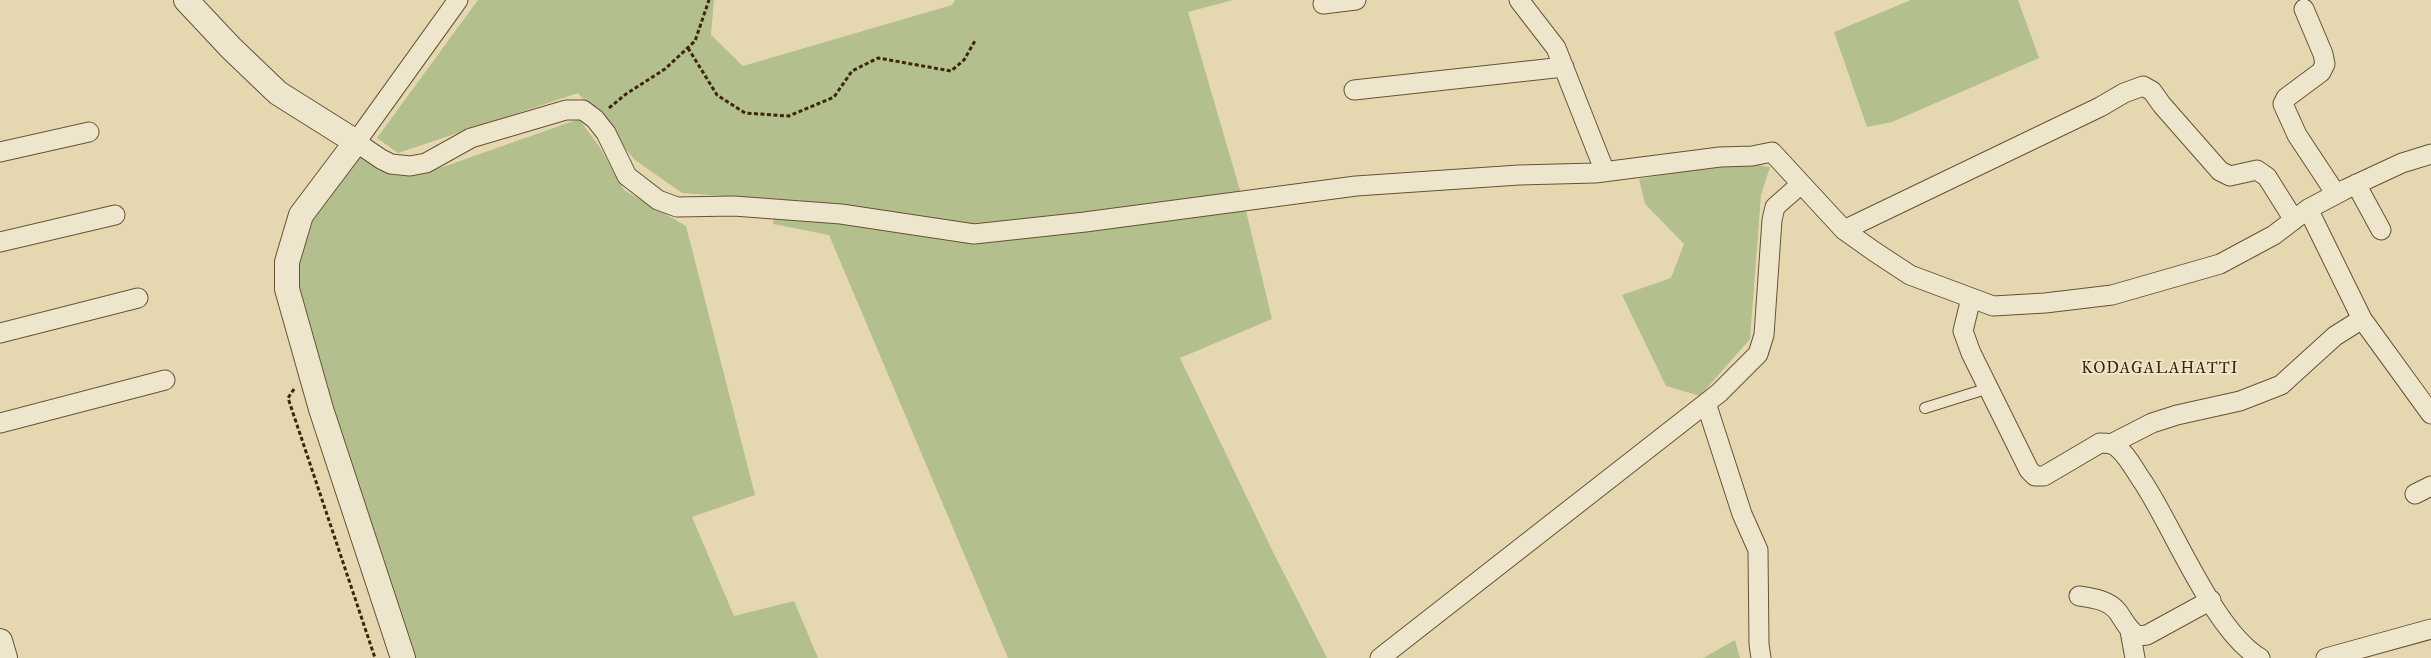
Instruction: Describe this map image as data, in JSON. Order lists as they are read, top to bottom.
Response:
{
  "districts": ["KODAGALAHATTI"]
}
